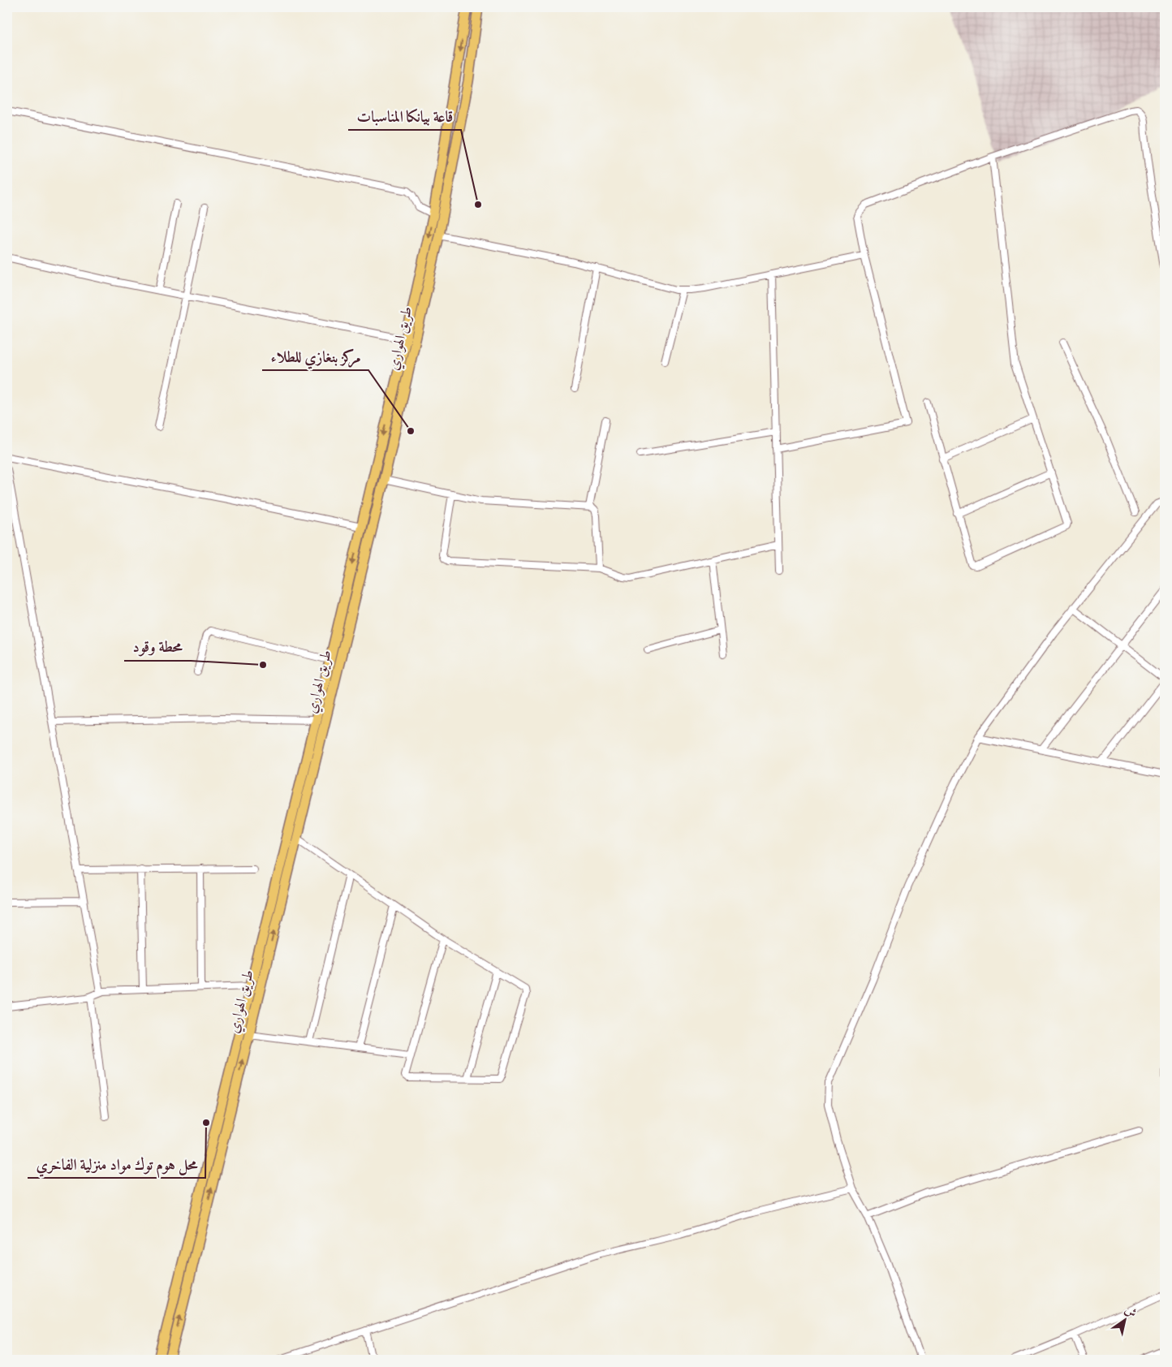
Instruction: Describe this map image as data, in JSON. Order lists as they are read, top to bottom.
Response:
{
  "streets": {
    "highway": ["طريق الهواري"]
  },
  "places": [
    "قاعة بيانكا المناسبات",
    "مركز بنغازي للطلاء",
    "محطة وقود",
    "محل هوم توك مواد منزلية الفاخري"
  ],
  "north": "top right"
}
